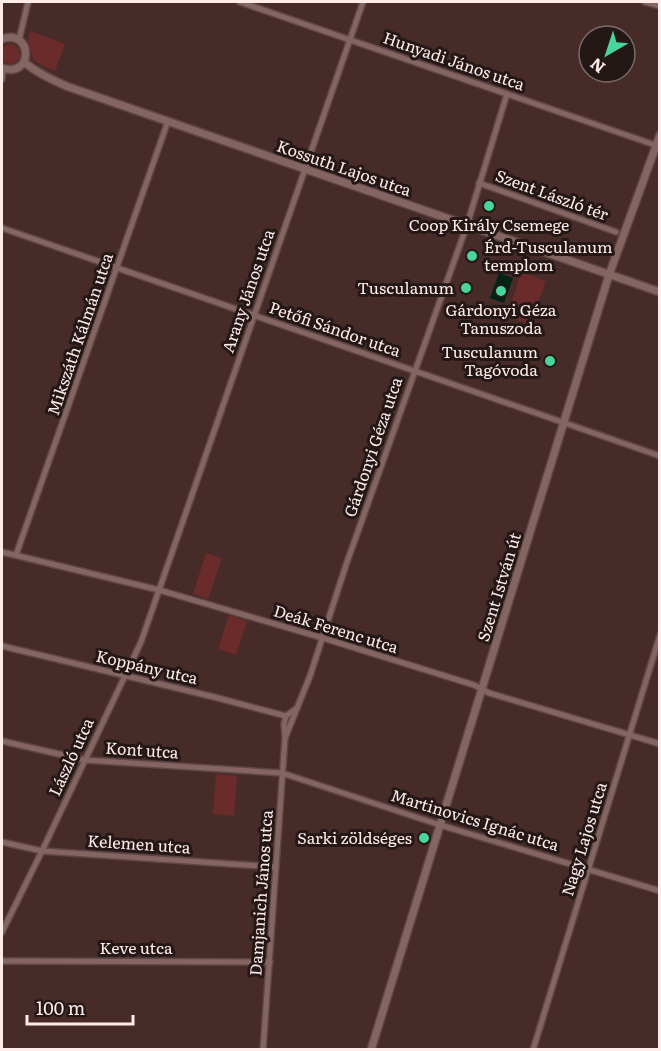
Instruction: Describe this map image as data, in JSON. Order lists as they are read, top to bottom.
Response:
{
  "streets": {
    "street": [
      "Hunyadi János utca",
      "Kossuth Lajos utca",
      "Szent László tér",
      "Arany János utca",
      "Petőfi Sándor utca",
      "Mikszáth Kálmán utca",
      "Gárdonyi Géza utca",
      "Szent István út",
      "Deák Ferenc utca",
      "Koppány utca",
      "Kont utca",
      "László utca",
      "Martinovics Ignác utca",
      "Nagy Lajos utca",
      "Kelemen utca",
      "Damjanich János utca",
      "Keve utca"
    ]
  },
  "crossings": [
    ["Hunyadi János utca", "Arany János utca"],
    ["Hunyadi János utca", "Gárdonyi Géza utca"],
    ["Hunyadi János utca", "Szent István út"],
    ["Kossuth Lajos utca", "Arany János utca"],
    ["Kossuth Lajos utca", "Mikszáth Kálmán utca"],
    ["Kossuth Lajos utca", "Gárdonyi Géza utca"],
    ["Kossuth Lajos utca", "Szent István út"],
    ["Szent László tér", "Gárdonyi Géza utca"],
    ["Arany János utca", "Petőfi Sándor utca"],
    ["Arany János utca", "Deák Ferenc utca"],
    ["Arany János utca", "László utca"],
    ["Petőfi Sándor utca", "Mikszáth Kálmán utca"],
    ["Petőfi Sándor utca", "Gárdonyi Géza utca"],
    ["Petőfi Sándor utca", "Szent István út"],
    ["Mikszáth Kálmán utca", "Deák Ferenc utca"],
    ["Gárdonyi Géza utca", "Deák Ferenc utca"],
    ["Gárdonyi Géza utca", "Damjanich János utca"],
    ["Szent István út", "Deák Ferenc utca"],
    ["Szent István út", "Martinovics Ignác utca"],
    ["Deák Ferenc utca", "László utca"],
    ["Deák Ferenc utca", "Nagy Lajos utca"],
    ["Deák Ferenc utca", "Damjanich János utca"],
    ["Koppány utca", "László utca"],
    ["Koppány utca", "Damjanich János utca"],
    ["Kont utca", "László utca"],
    ["Kont utca", "Martinovics Ignác utca"],
    ["Kont utca", "Damjanich János utca"],
    ["László utca", "Kelemen utca"],
    ["Martinovics Ignác utca", "Nagy Lajos utca"],
    ["Martinovics Ignác utca", "Damjanich János utca"],
    ["Kelemen utca", "Damjanich János utca"],
    ["Damjanich János utca", "Keve utca"]
  ],
  "places": [
    "Coop Király Csemege",
    "Érd-Tusculanum templom",
    "Tusculanum",
    "Gárdonyi Géza Tanuszoda",
    "Tusculanum Tagóvoda",
    "Sarki zöldséges"
  ],
  "scale_bar": "100 m",
  "north": "bottom left"
}
